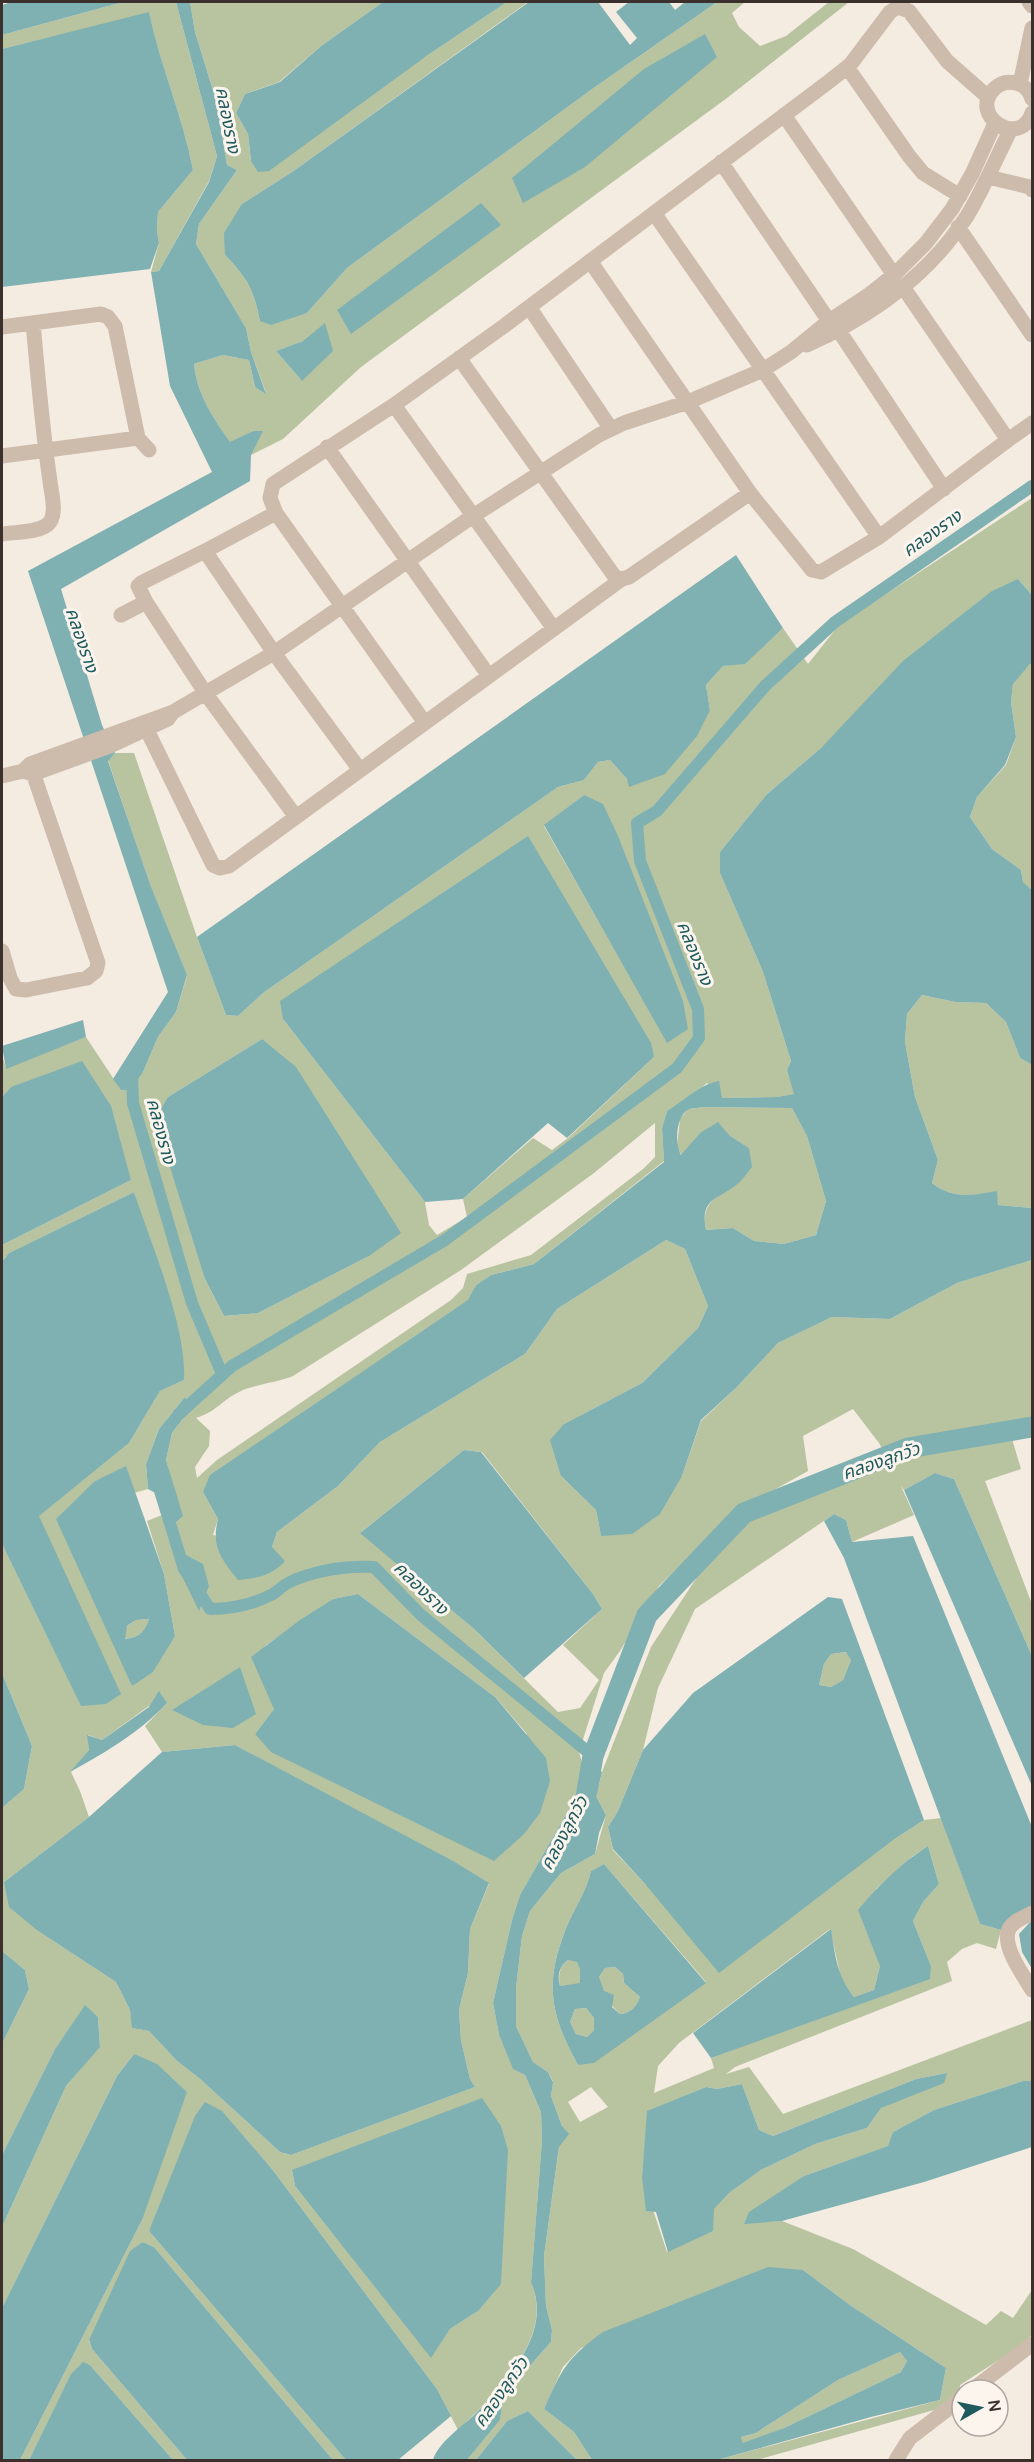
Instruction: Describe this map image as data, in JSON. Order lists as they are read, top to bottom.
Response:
{
  "water": ["คลองราง", "คลองลูกวัว"],
  "north": "right"
}
